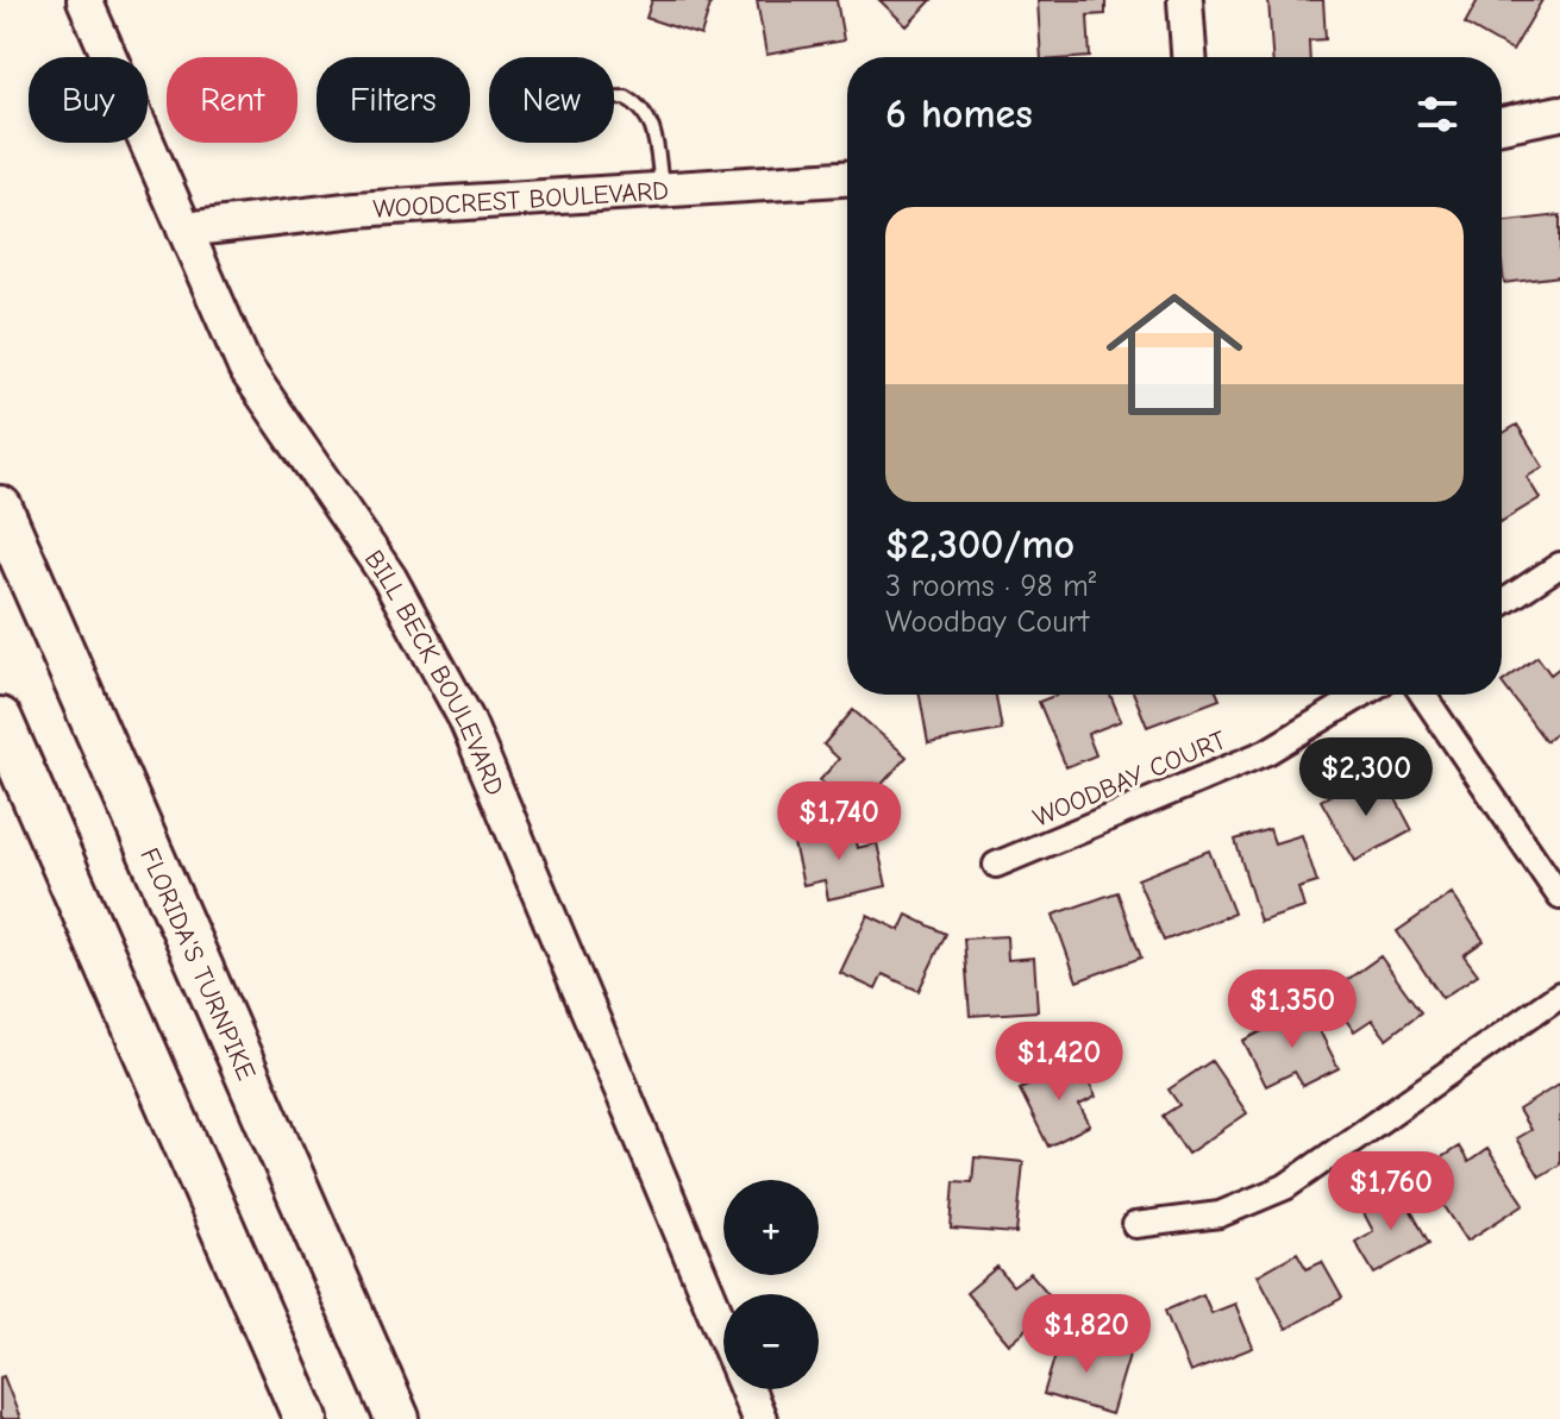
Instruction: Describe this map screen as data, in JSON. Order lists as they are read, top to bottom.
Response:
{
  "streets": {
    "highway": ["FLORIDA'S TURNPIKE"],
    "street": ["WOODCREST BOULEVARD", "BILL BECK BOULEVARD", "WOODBAY COURT"]
  },
  "crossings": [
    ["WOODCREST BOULEVARD", "BILL BECK BOULEVARD"]
  ],
  "page": {
    "chip": [
      "Buy",
      "Rent",
      "Filters",
      "New"
    ],
    "heading": "6 homes",
    "list": [
      {
        "name": "$2,300/mo",
        "note": "3 rooms · 98 m² · Woodbay Court"
      }
    ],
    "price": [
      "$2,300",
      "$1,740",
      "$1,350",
      "$1,420",
      "$1,760",
      "$1,820"
    ],
    "map_buttons": ["+", "−"]
  }
}
